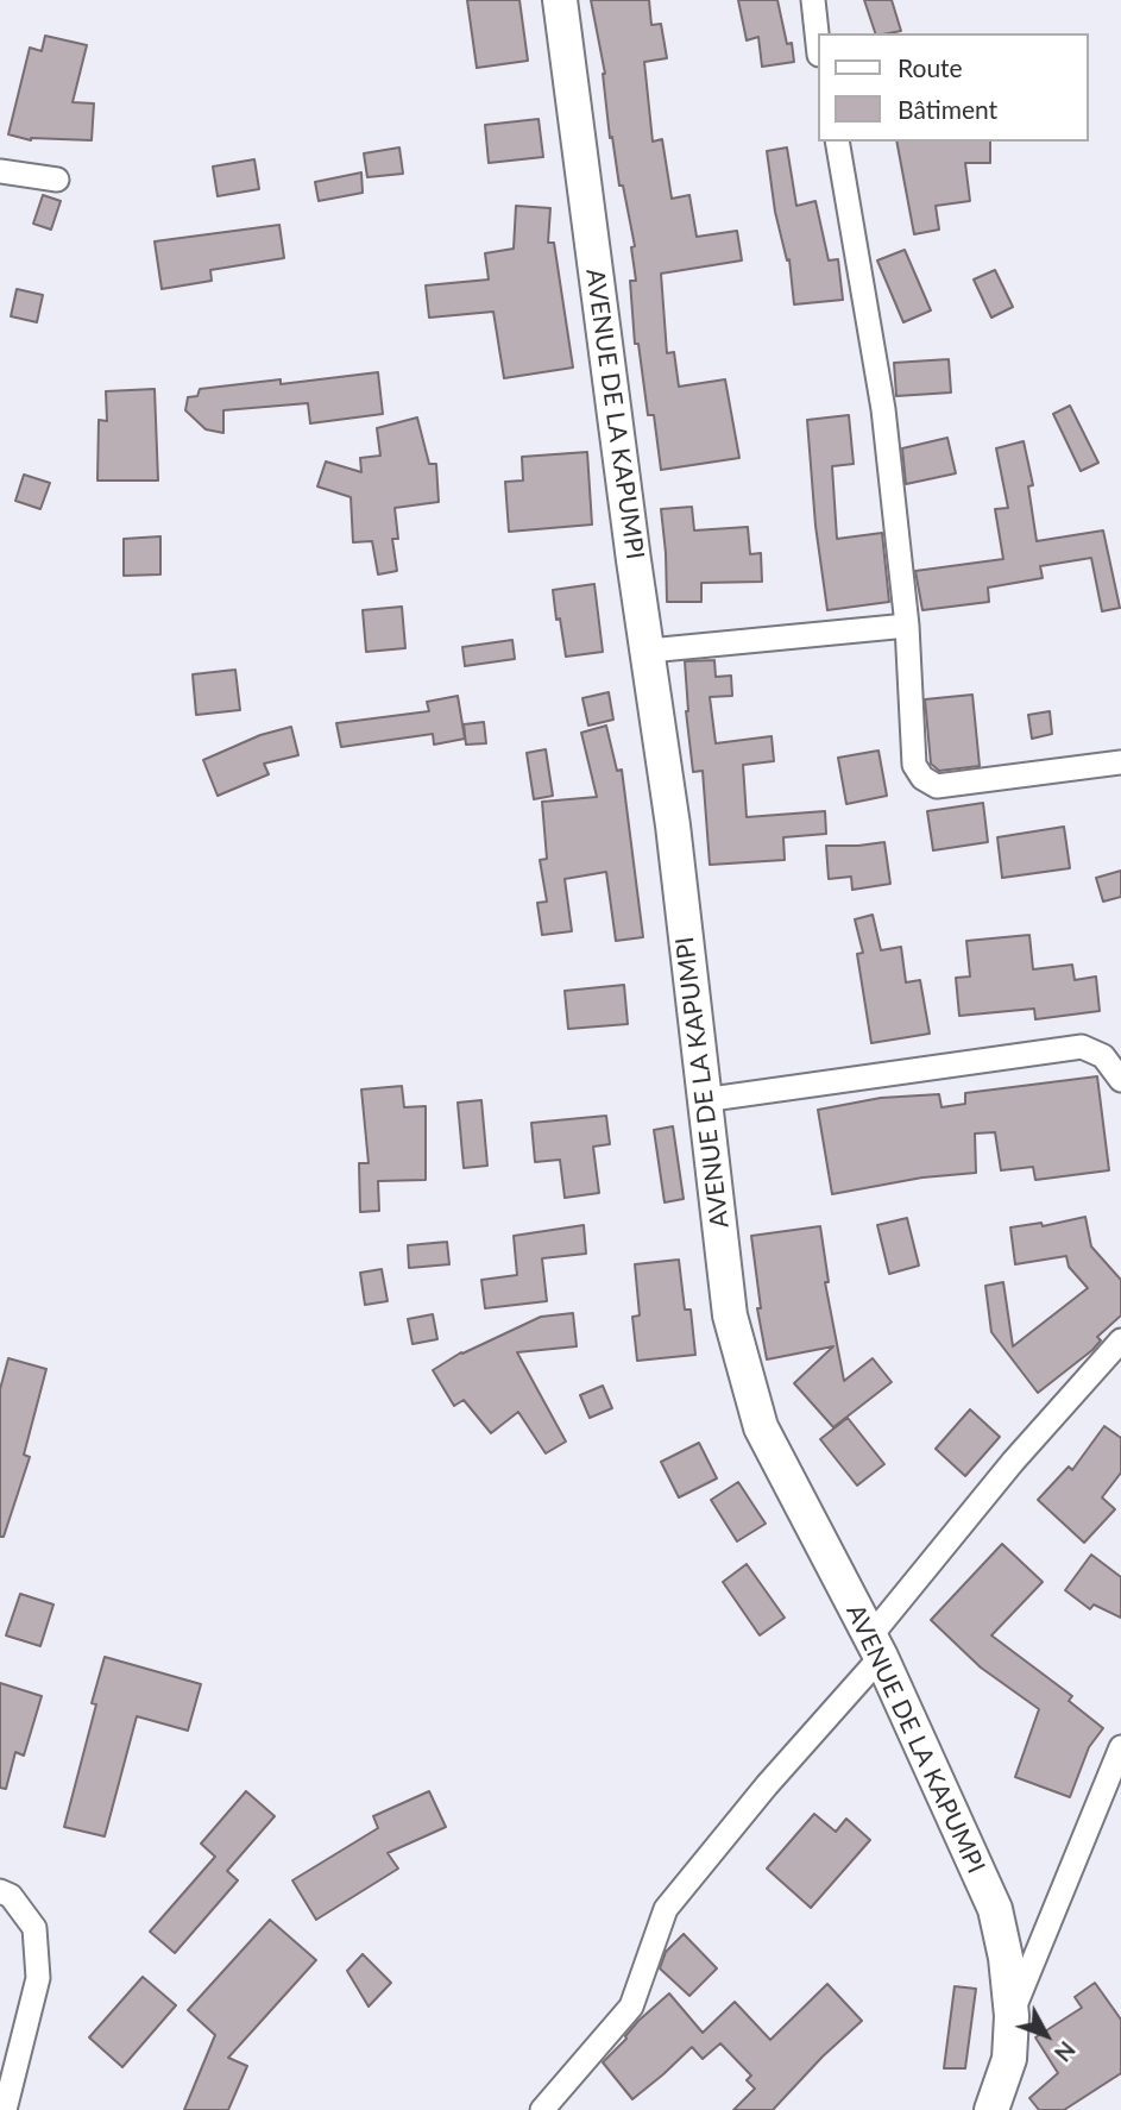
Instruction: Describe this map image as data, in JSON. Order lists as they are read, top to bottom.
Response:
{
  "streets": {
    "main road": ["AVENUE DE LA KAPUMPI"]
  },
  "legend": ["Route", "Bâtiment"],
  "north": "bottom right"
}
